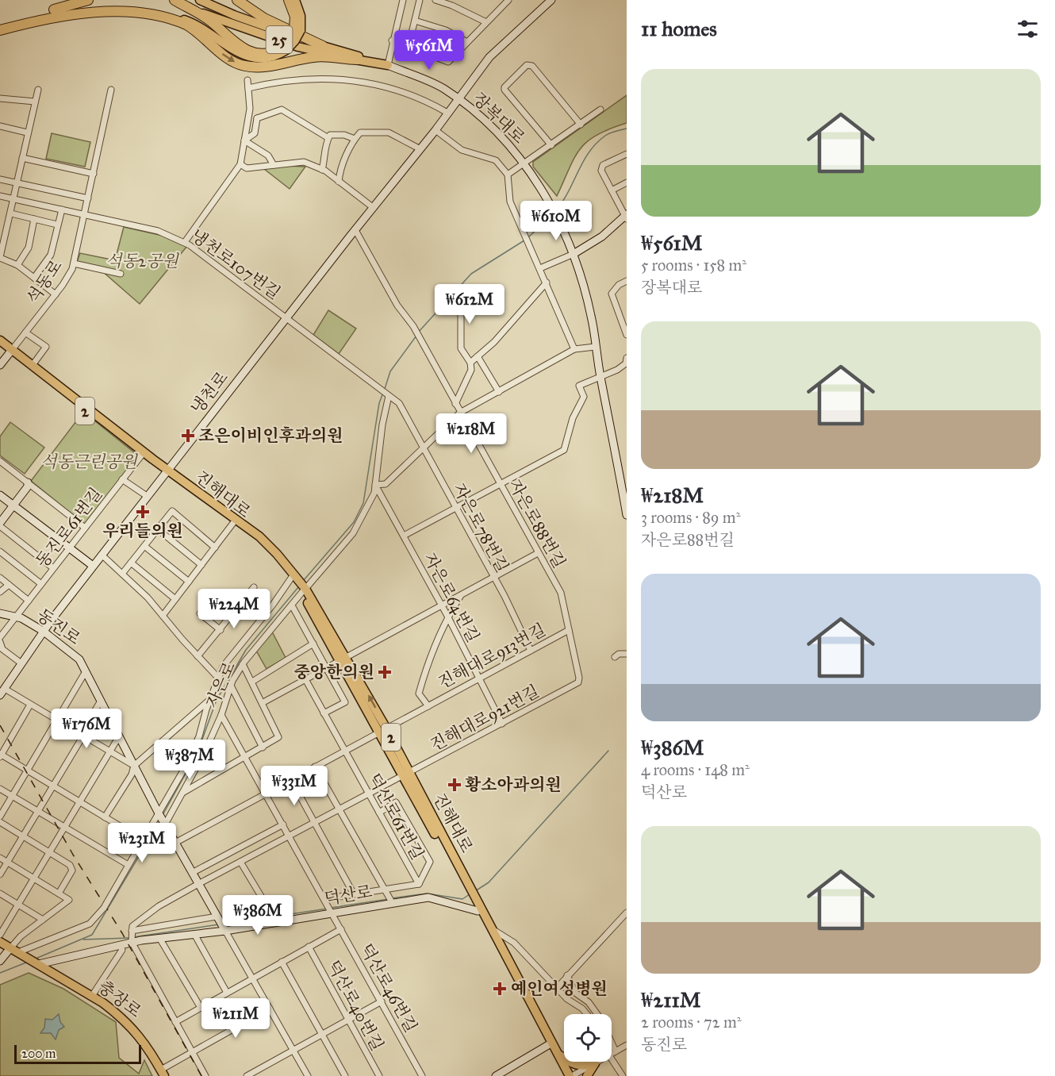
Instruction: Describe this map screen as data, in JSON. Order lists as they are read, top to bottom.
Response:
{
  "streets": {
    "main road": [
      "25",
      "2",
      "진해대로",
      "충장로"
    ],
    "street": [
      "장복대로",
      "냉천로107번길",
      "석동로",
      "냉천로",
      "자은로88번길",
      "동진로61번길",
      "자은로78번길",
      "자은로64번길",
      "동진로",
      "진해대로913번길",
      "자은로",
      "진해대로921번길",
      "덕산로61번길",
      "덕산로",
      "덕산로46번길",
      "덕산로40번길"
    ]
  },
  "crossings": [
    ["25", "장복대로"],
    ["장복대로", "냉천로"],
    ["냉천로107번길", "석동로"],
    ["냉천로107번길", "냉천로"],
    ["냉천로107번길", "자은로78번길"],
    ["석동로", "2"],
    ["냉천로", "2"],
    ["냉천로", "자은로88번길"],
    ["냉천로", "동진로"],
    ["2", "진해대로"],
    ["2", "동진로61번길"],
    ["2", "자은로"],
    ["진해대로", "진해대로913번길"],
    ["진해대로", "자은로"],
    ["진해대로", "진해대로921번길"],
    ["진해대로", "덕산로"],
    ["자은로88번길", "진해대로913번길"],
    ["자은로88번길", "진해대로921번길"],
    ["동진로61번길", "동진로"],
    ["자은로78번길", "진해대로913번길"],
    ["자은로78번길", "자은로"],
    ["자은로64번길", "진해대로913번길"],
    ["자은로64번길", "자은로"],
    ["자은로64번길", "진해대로921번길"],
    ["동진로", "진해대로913번길"],
    ["동진로", "자은로"],
    ["동진로", "진해대로921번길"],
    ["동진로", "덕산로"],
    ["진해대로913번길", "덕산로61번길"],
    ["진해대로913번길", "덕산로46번길"],
    ["자은로", "덕산로46번길"],
    ["진해대로921번길", "덕산로61번길"],
    ["진해대로921번길", "덕산로46번길"],
    ["덕산로", "덕산로46번길"],
    ["덕산로", "충장로"]
  ],
  "parks": ["석동2공원", "석동근린공원"],
  "places": {
    "health": [
      "조은이비인후과의원",
      "우리들의원",
      "중앙한의원",
      "황소아과의원",
      "예인여성병원"
    ]
  },
  "scale_bar": "200 m",
  "page": {
    "heading": "11 homes",
    "price": [
      "₩561M",
      "₩610M",
      "₩612M",
      "₩218M",
      "₩224M",
      "₩176M",
      "₩387M",
      "₩331M",
      "₩231M",
      "₩386M",
      "₩211M"
    ],
    "list": [
      {
        "name": "₩561M",
        "note": "5 rooms · 158 m² · 장복대로"
      },
      {
        "name": "₩218M",
        "note": "3 rooms · 89 m² · 자은로88번길"
      },
      {
        "name": "₩386M",
        "note": "4 rooms · 148 m² · 덕산로"
      },
      {
        "name": "₩211M",
        "note": "2 rooms · 72 m² · 동진로"
      }
    ],
    "scale": "200 m"
  }
}
